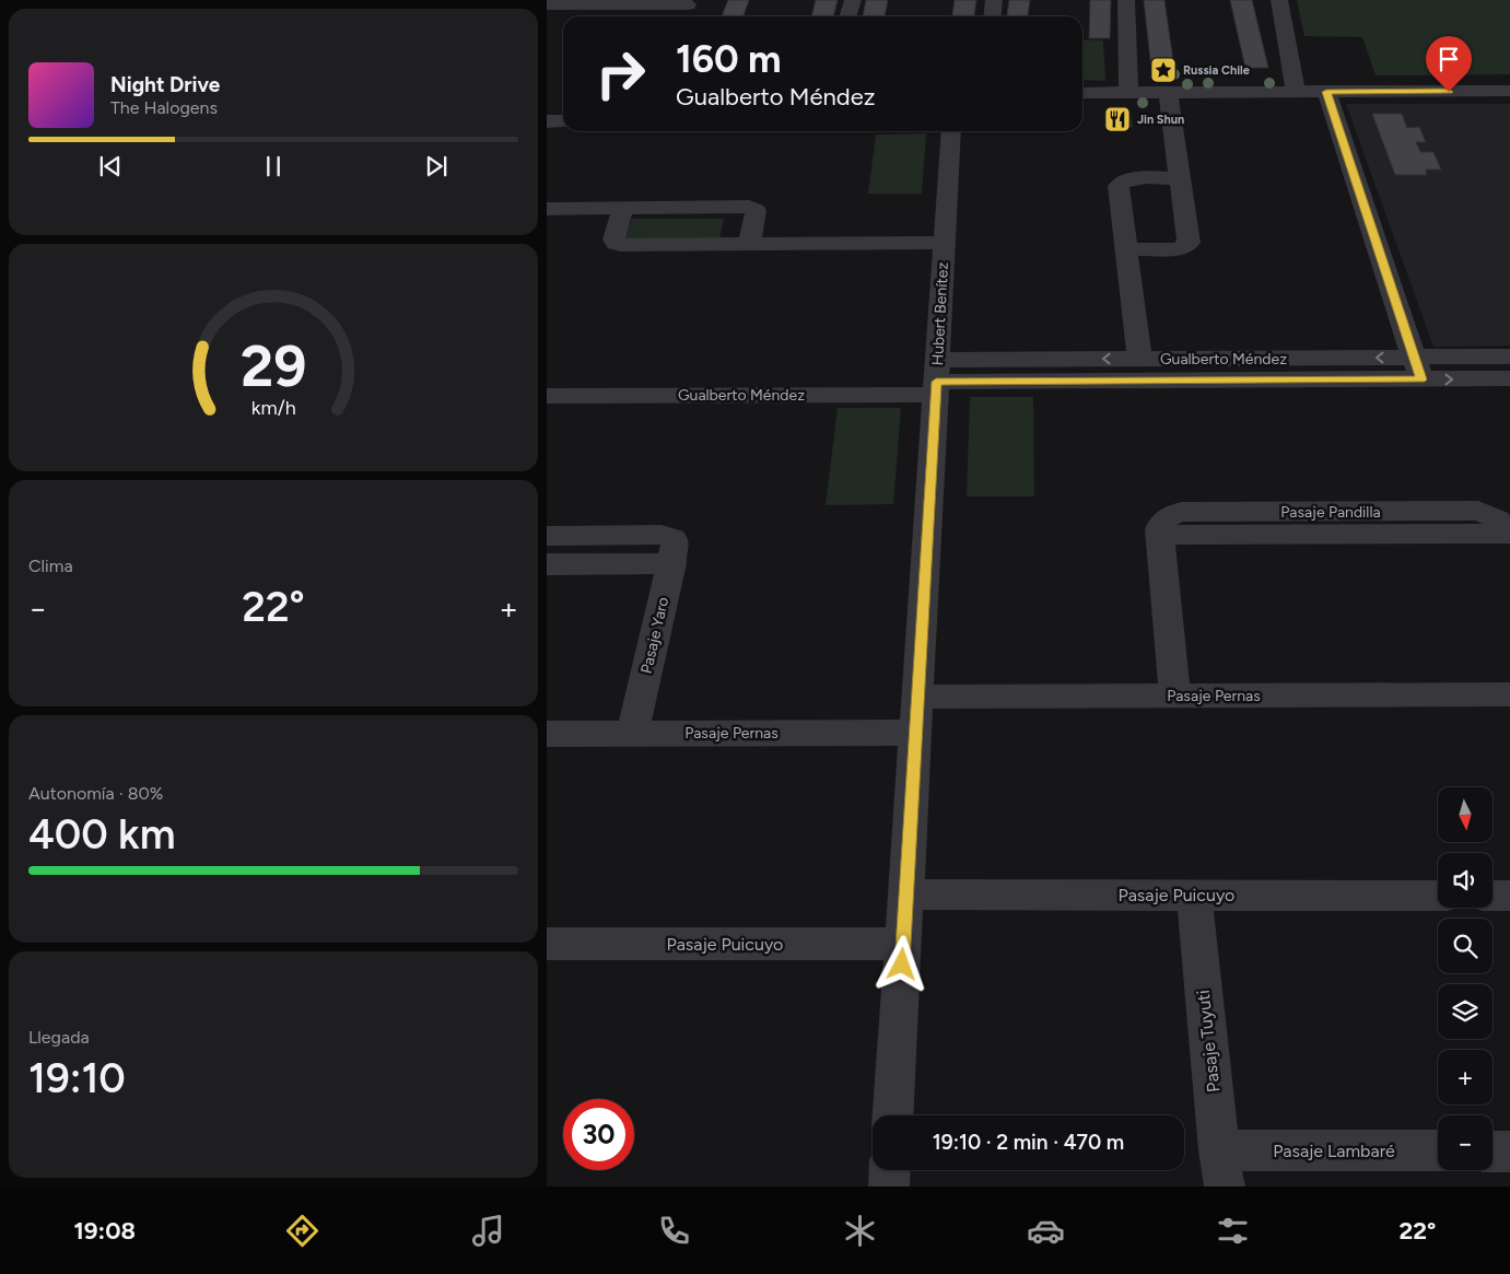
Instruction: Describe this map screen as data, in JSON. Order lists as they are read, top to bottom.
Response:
{
  "streets": {
    "street": [
      "Hubert Benítez",
      "Gualberto Méndez",
      "Pasaje Pandilla",
      "Pasaje Yaro",
      "Pasaje Pernas",
      "Pasaje Puicuyo",
      "Pasaje Tuyuti",
      "Pasaje Lambaré"
    ]
  },
  "crossings": [
    ["Hubert Benítez", "Gualberto Méndez"],
    ["Hubert Benítez", "Pasaje Pernas"],
    ["Hubert Benítez", "Pasaje Puicuyo"],
    ["Pasaje Pandilla", "Pasaje Pernas"],
    ["Pasaje Yaro", "Pasaje Pernas"],
    ["Pasaje Puicuyo", "Pasaje Tuyuti"],
    ["Pasaje Tuyuti", "Pasaje Lambaré"]
  ],
  "places": {
    "place": ["Russia Chile"],
    "restaurant": ["Jin Shun"]
  },
  "north": "bottom",
  "page": {
    "turn": ["160 m", "Gualberto Méndez"],
    "song": ["Night Drive", "The Halogens"],
    "tile": [
      "Clima",
      ["Autonomía · 80%", "400 km"],
      ["Llegada", "19:10"]
    ],
    "heat": ["−", "22°", "+"],
    "map_buttons": ["+", "−"],
    "limit": "30",
    "trip": "19:10 · 2 min · 470 m",
    "tabs": ["19:08", "22°"],
    "gauge": ["29", "km/h"]
  }
}
